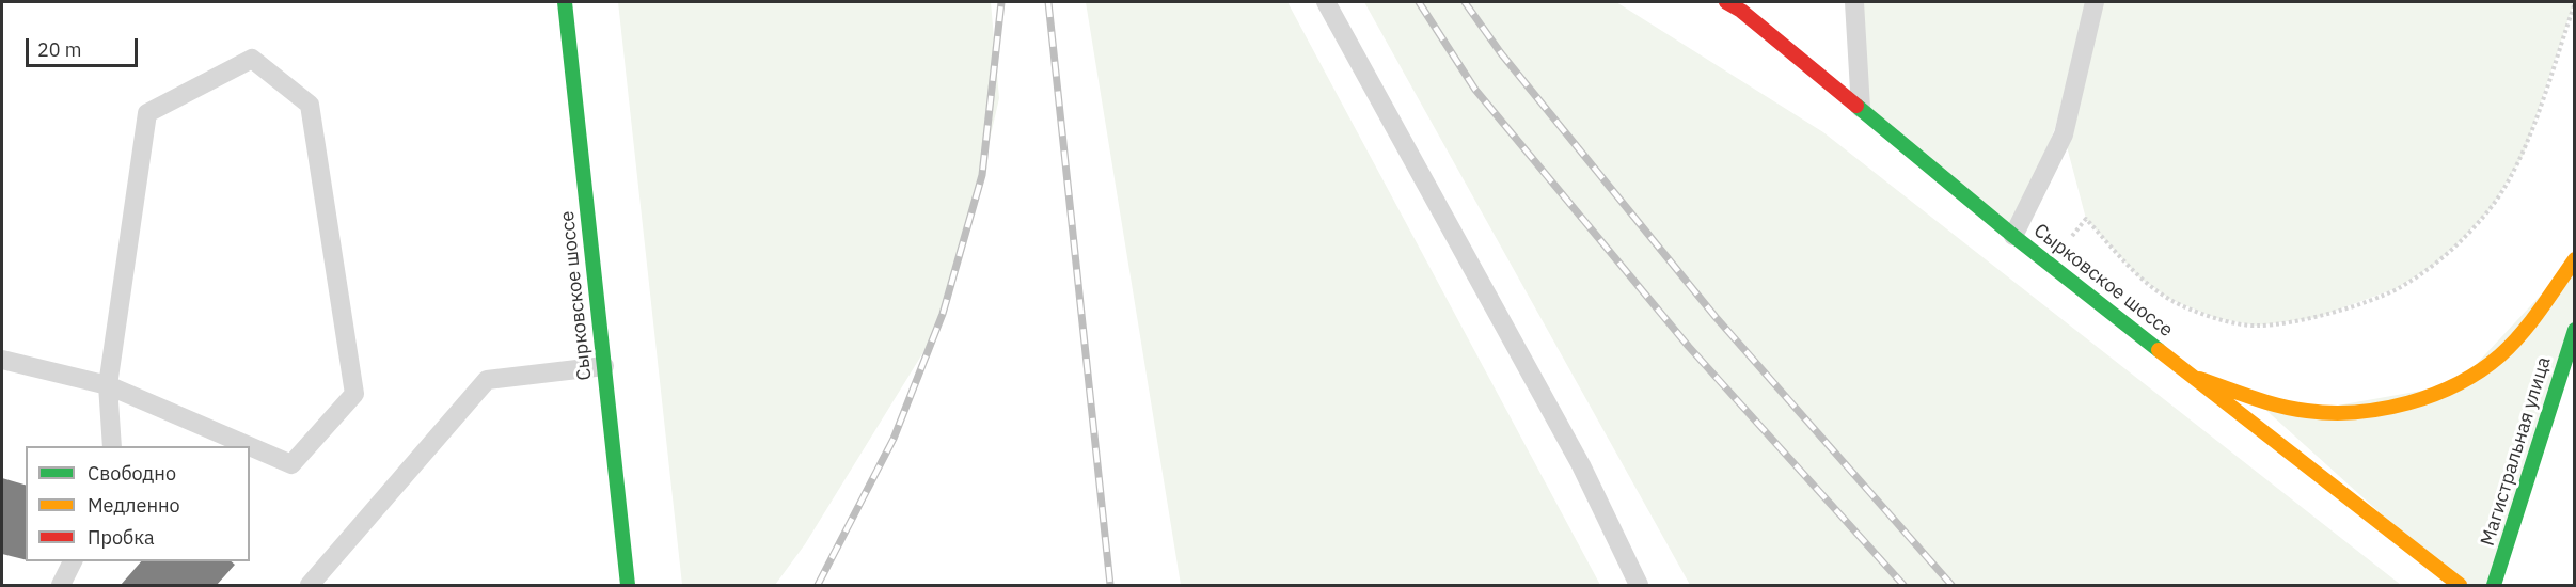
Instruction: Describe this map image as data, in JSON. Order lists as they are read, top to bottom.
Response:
{
  "streets": {
    "main road": ["Сырковское шоссе", "Магистральная улица"]
  },
  "crossings": [
    ["Сырковское шоссе", "Магистральная улица"]
  ],
  "legend": ["Свободно", "Медленно", "Пробка"],
  "scale_bar": "20 m"
}
